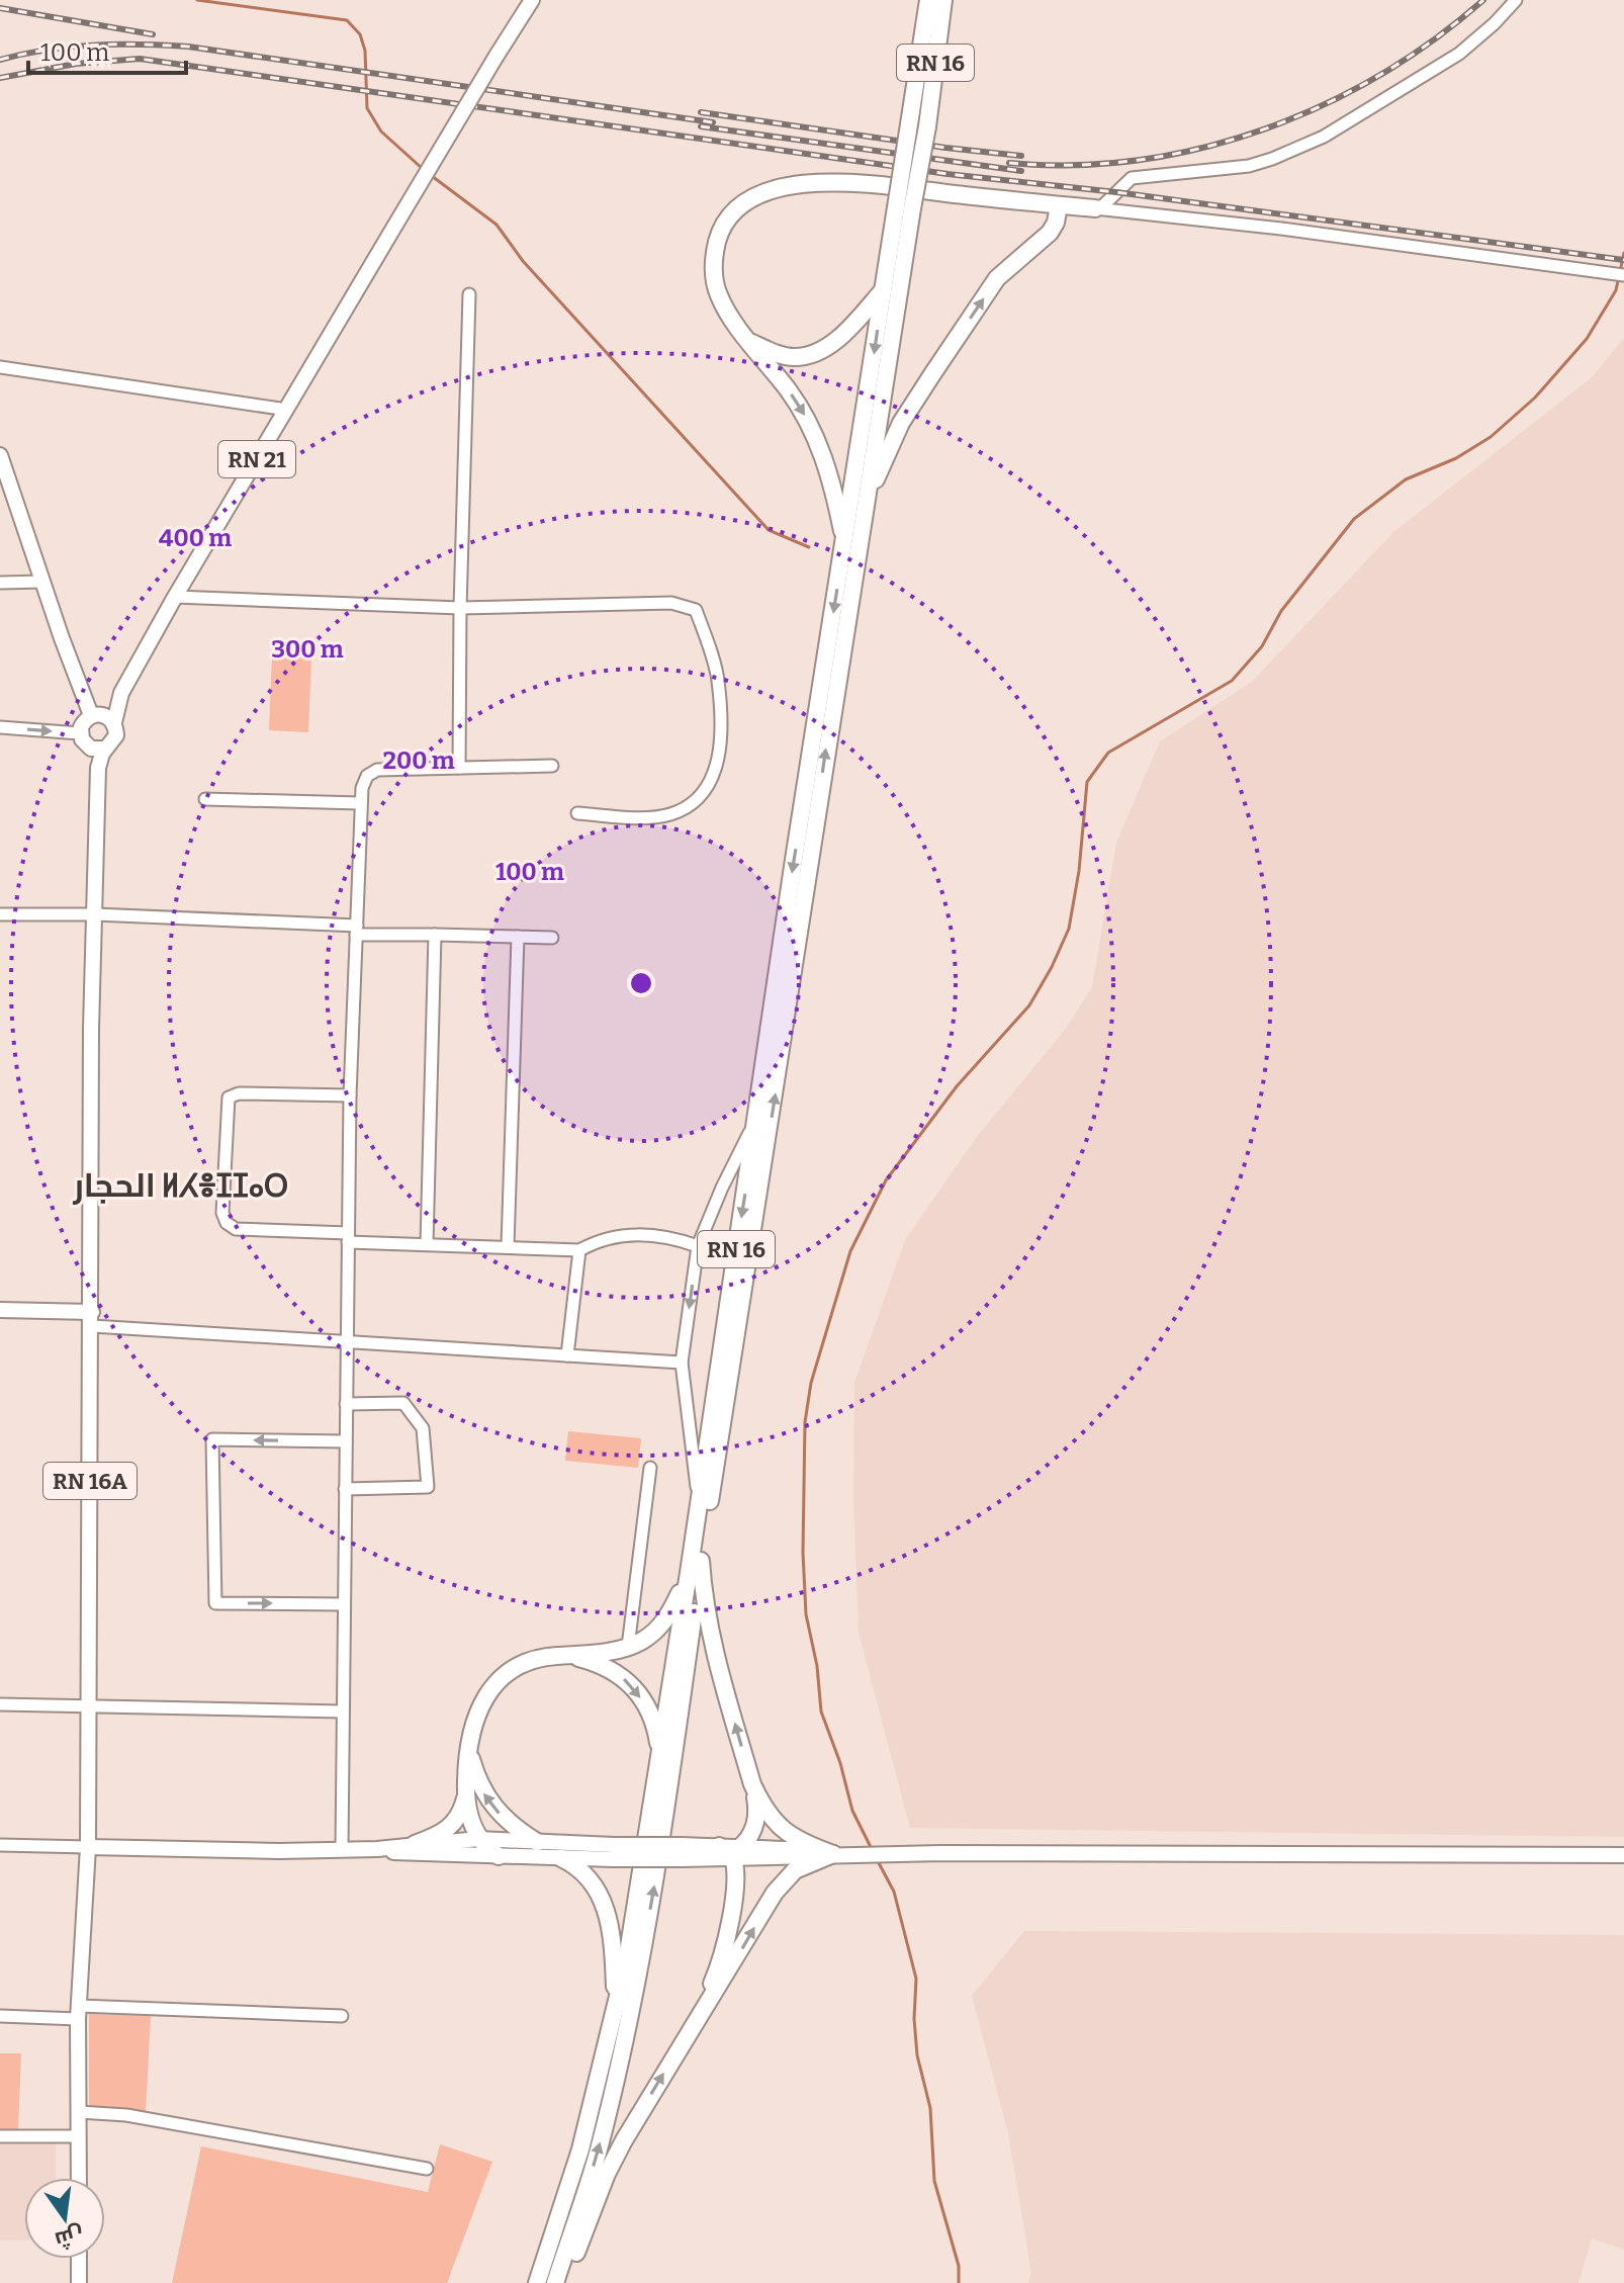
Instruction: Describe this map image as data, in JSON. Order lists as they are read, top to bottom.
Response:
{
  "streets": {
    "highway": ["RN 16"],
    "main road": ["RN 21", "RN 16A"]
  },
  "crossings": [
    ["RN 21", "RN 16A"]
  ],
  "districts": ["الحجار ⵍⵃⴻⵊⵊⴰⵔ"],
  "scale_bar": "100 m",
  "north": "bottom",
  "rings": [
    "400 m",
    "300 m",
    "200 m",
    "100 m"
  ]
}
